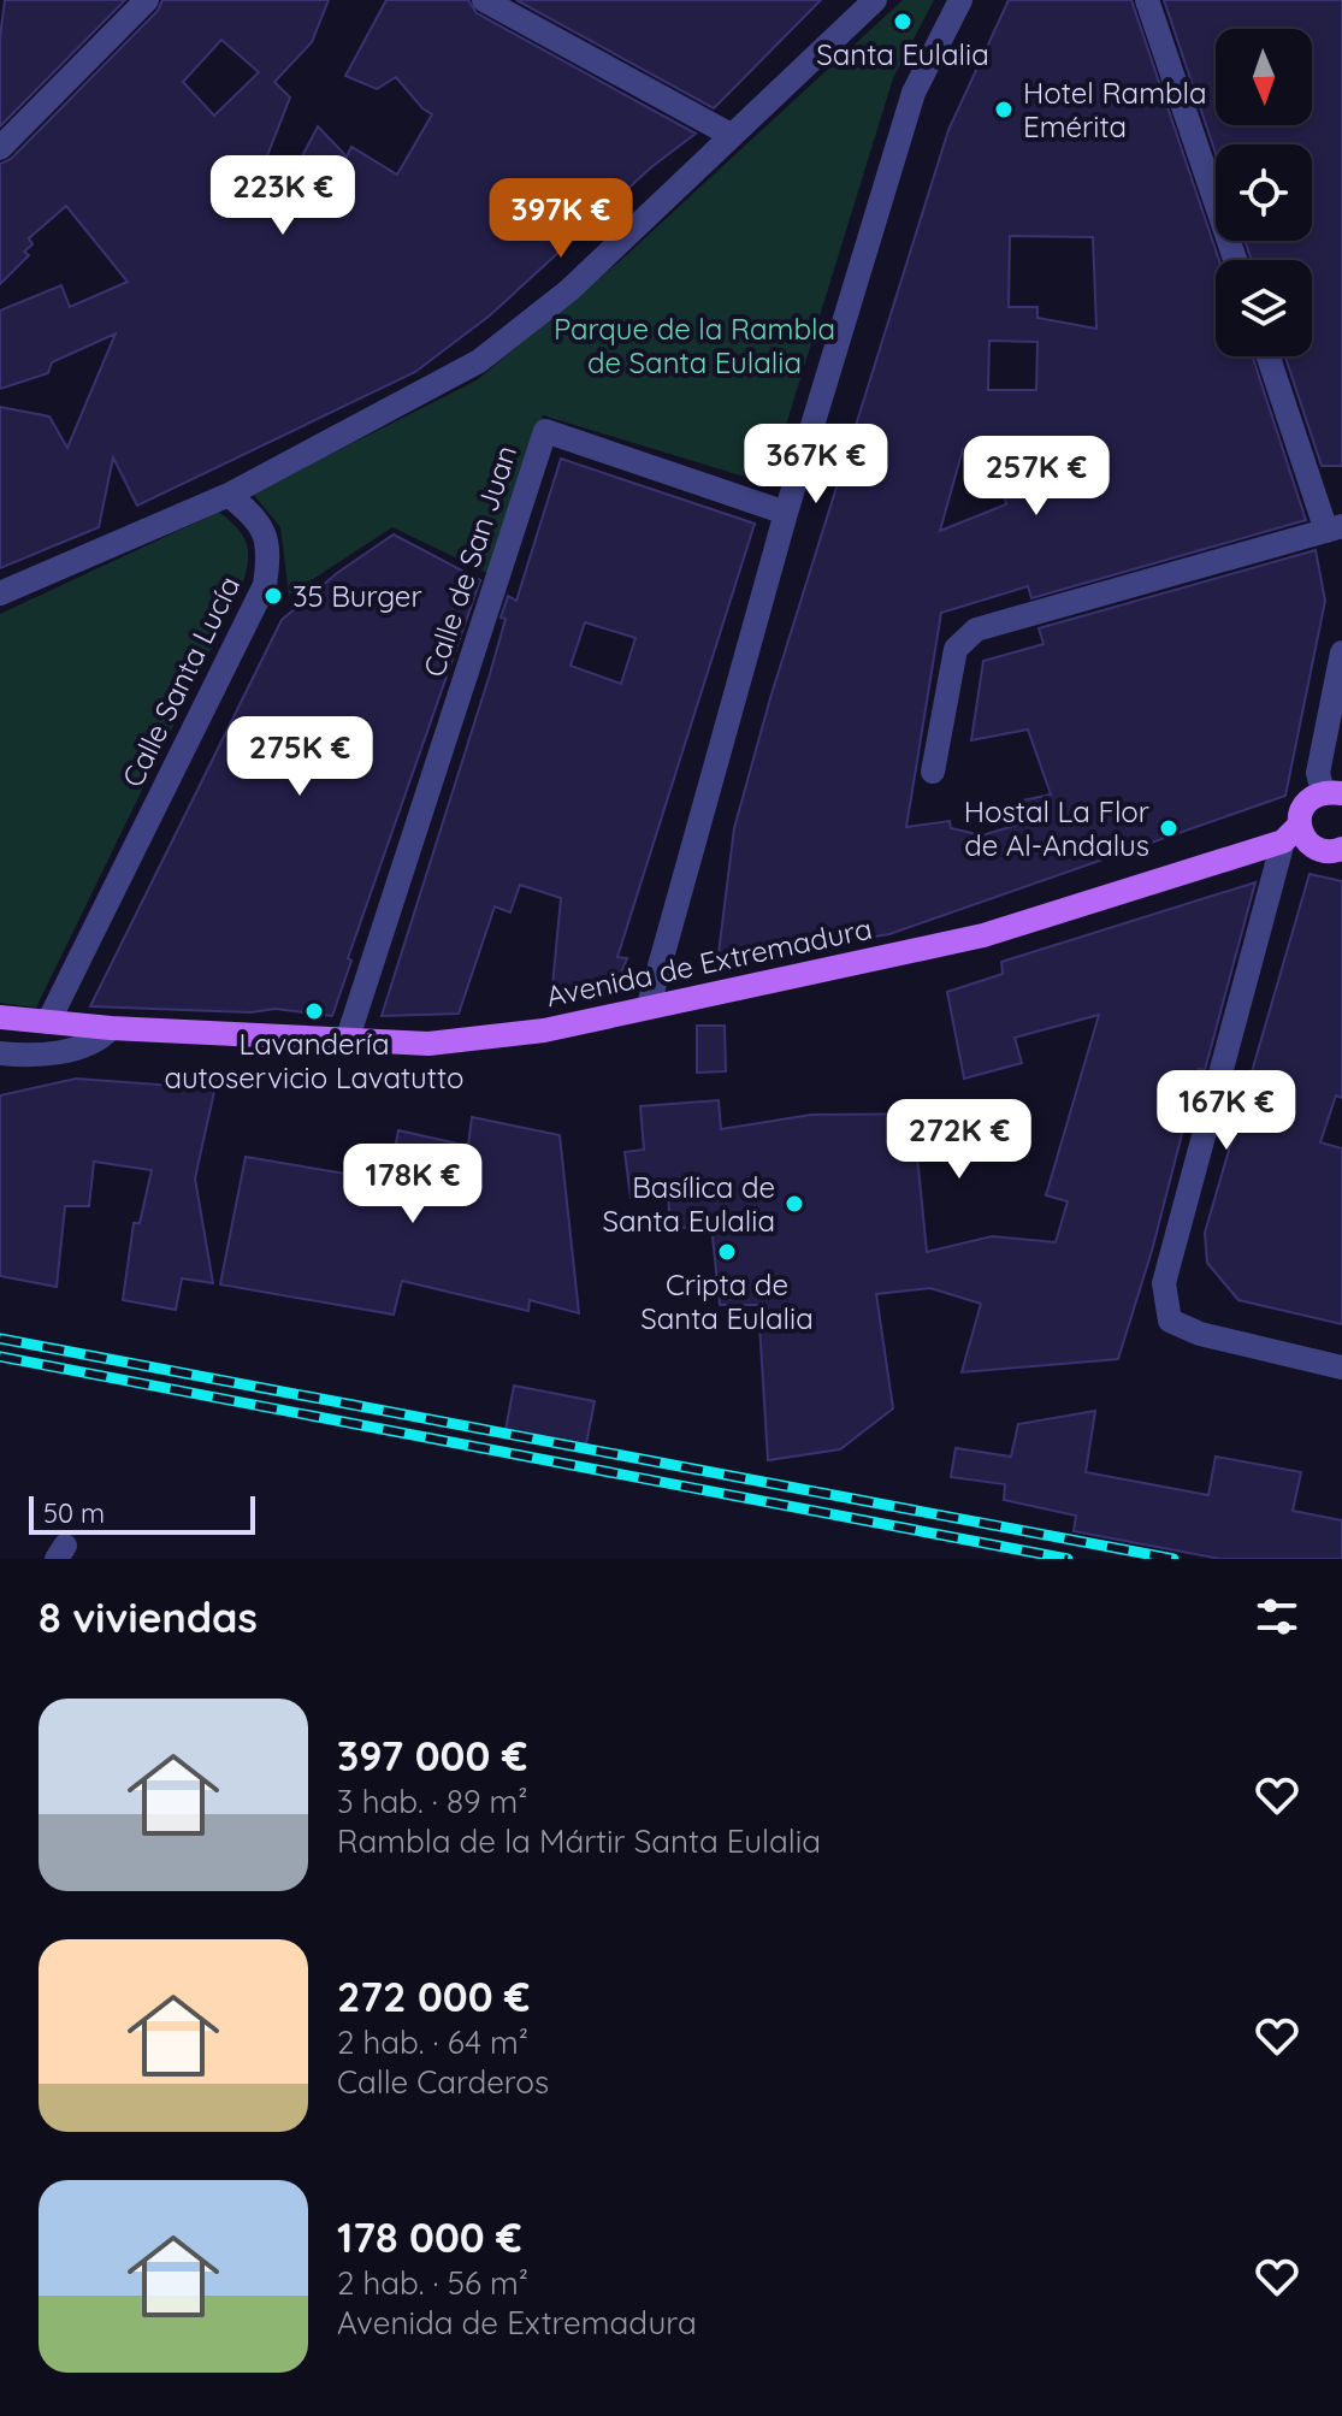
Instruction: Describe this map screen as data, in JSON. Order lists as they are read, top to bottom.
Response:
{
  "streets": {
    "main road": ["Avenida de Extremadura"],
    "street": ["Calle de San Juan", "Calle Santa Lucía"]
  },
  "crossings": [
    ["Calle de San Juan", "Avenida de Extremadura"],
    ["Calle Santa Lucía", "Avenida de Extremadura"]
  ],
  "parks": ["Parque de la Rambla de Santa Eulalia"],
  "places": [
    "Santa Eulalia",
    "Hotel Rambla Emérita",
    "35 Burger",
    "Hostal La Flor de Al-Andalus",
    "Lavandería autoservicio Lavatutto",
    "Basílica de Santa Eulalia",
    "Cripta de Santa Eulalia"
  ],
  "scale_bar": "50 m",
  "north": "bottom",
  "page": {
    "price": [
      "223K €",
      "397K €",
      "367K €",
      "257K €",
      "275K €",
      "167K €",
      "272K €",
      "178K €"
    ],
    "scale": "50 m",
    "heading": "8 viviendas",
    "list": [
      {
        "name": "397 000 €",
        "note": "3 hab. · 89 m² · Rambla de la Mártir Santa Eulalia"
      },
      {
        "name": "272 000 €",
        "note": "2 hab. · 64 m² · Calle Carderos"
      },
      {
        "name": "178 000 €",
        "note": "2 hab. · 56 m² · Avenida de Extremadura"
      }
    ]
  }
}
